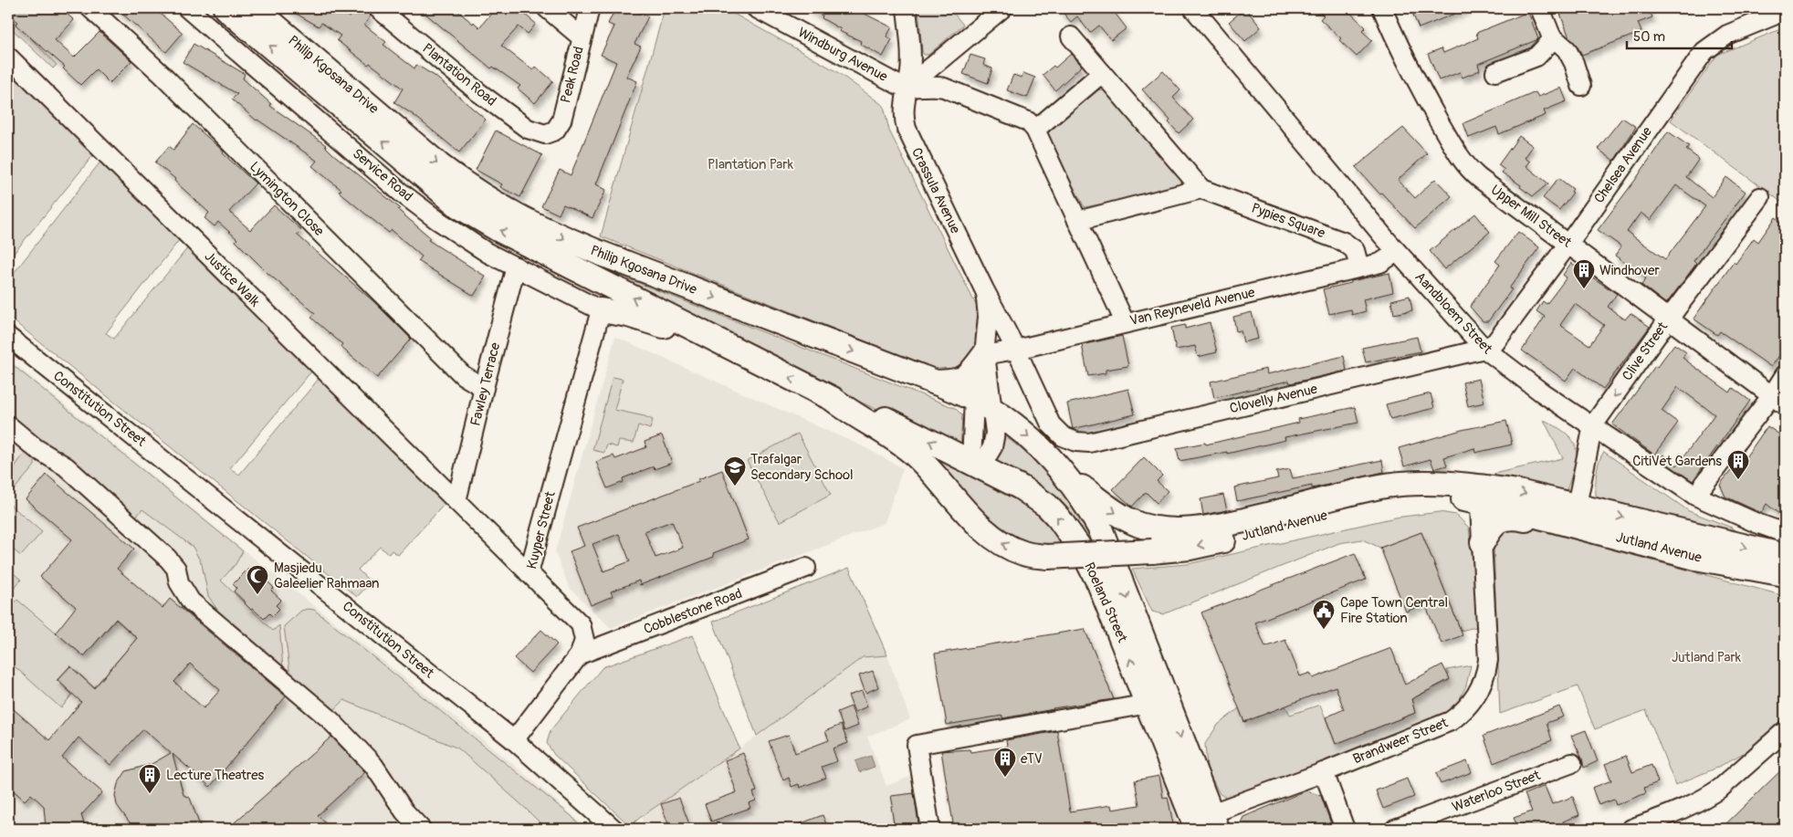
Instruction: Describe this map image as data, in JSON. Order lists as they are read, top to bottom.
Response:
{
  "streets": {
    "main road": ["Philip Kgosana Drive", "Jutland Avenue", "Roeland Street"],
    "street": [
      "Windburg Avenue",
      "Plantation Road",
      "Peak Road",
      "Chelsea Avenue",
      "Service Road",
      "Crassula Avenue",
      "Lymington Close",
      "Upper Mill Street",
      "Pypies Square",
      "Justice Walk",
      "Van Reyneveld Avenue",
      "Aandbloem Street",
      "Clive Street",
      "Fawley Terrace",
      "Clovelly Avenue",
      "Constitution Street",
      "Kuyper Street",
      "Cobblestone Road",
      "Brandweer Street",
      "Waterloo Street"
    ]
  },
  "crossings": [
    ["Windburg Avenue", "Crassula Avenue"],
    ["Philip Kgosana Drive", "Crassula Avenue"],
    ["Philip Kgosana Drive", "Jutland Avenue"],
    ["Philip Kgosana Drive", "Roeland Street"],
    ["Plantation Road", "Peak Road"],
    ["Chelsea Avenue", "Upper Mill Street"],
    ["Chelsea Avenue", "Aandbloem Street"],
    ["Chelsea Avenue", "Clovelly Avenue"],
    ["Service Road", "Fawley Terrace"],
    ["Service Road", "Kuyper Street"],
    ["Crassula Avenue", "Van Reyneveld Avenue"],
    ["Crassula Avenue", "Clovelly Avenue"],
    ["Crassula Avenue", "Roeland Street"],
    ["Lymington Close", "Fawley Terrace"],
    ["Upper Mill Street", "Clive Street"],
    ["Pypies Square", "Van Reyneveld Avenue"],
    ["Justice Walk", "Fawley Terrace"],
    ["Justice Walk", "Kuyper Street"],
    ["Van Reyneveld Avenue", "Aandbloem Street"],
    ["Aandbloem Street", "Clive Street"],
    ["Aandbloem Street", "Clovelly Avenue"],
    ["Clive Street", "Jutland Avenue"],
    ["Jutland Avenue", "Roeland Street"],
    ["Jutland Avenue", "Brandweer Street"],
    ["Kuyper Street", "Cobblestone Road"],
    ["Roeland Street", "Brandweer Street"]
  ],
  "parks": ["Plantation Park", "Jutland Park"],
  "places": {
    "building": [
      "Windhover",
      "CitiVet Gardens",
      "eTV",
      "Lecture Theatres"
    ],
    "school or university": ["Trafalgar Secondary School"],
    "mosque": ["Masjiedu Galeelier Rahmaan"],
    "public building": ["Cape Town Central Fire Station"]
  },
  "scale_bar": "50 m"
}
